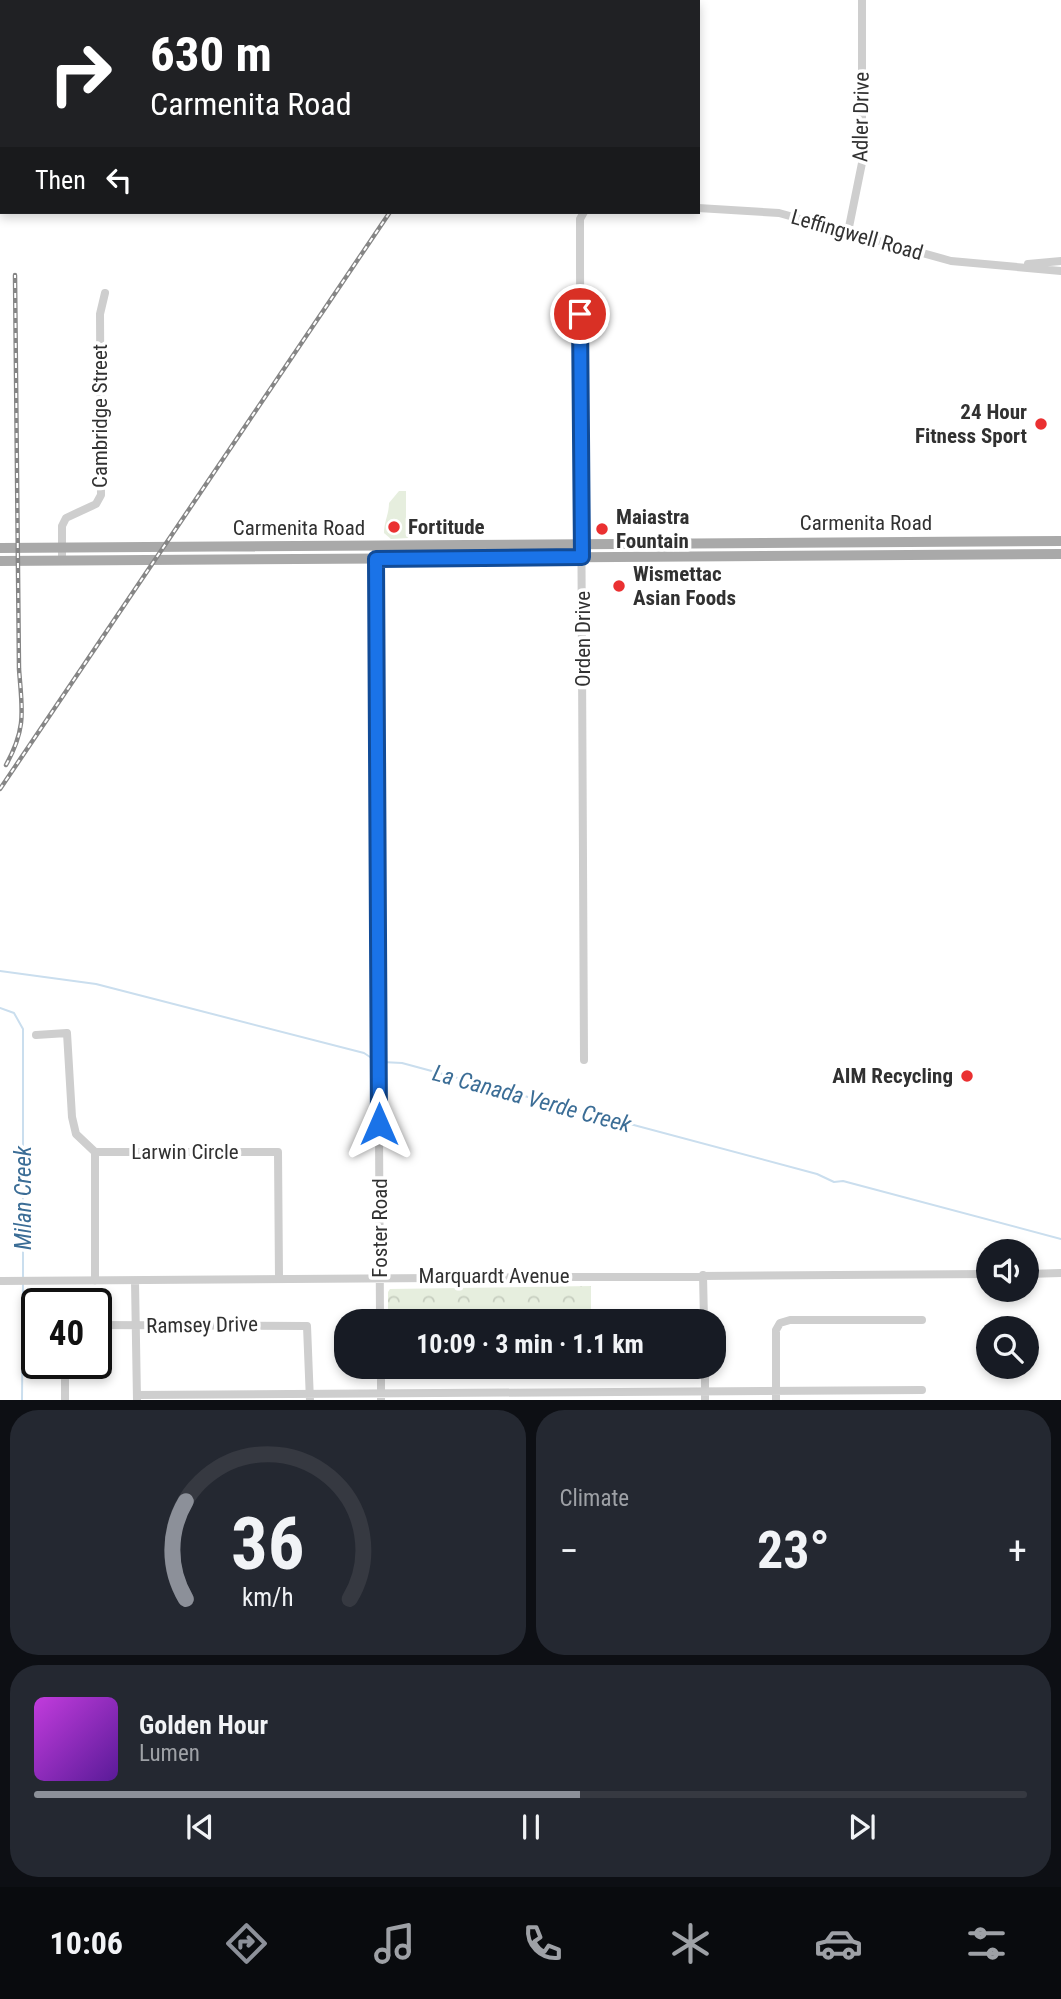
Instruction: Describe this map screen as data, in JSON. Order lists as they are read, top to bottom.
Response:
{
  "streets": {
    "main road": ["Carmenita Road"],
    "street": [
      "Adler Drive",
      "Leffingwell Road",
      "Cambridge Street",
      "Orden Drive",
      "Larwin Circle",
      "Foster Road",
      "Marquardt Avenue",
      "Ramsey Drive"
    ]
  },
  "crossings": [
    ["Adler Drive", "Leffingwell Road"],
    ["Cambridge Street", "Carmenita Road"],
    ["Carmenita Road", "Orden Drive"],
    ["Carmenita Road", "Foster Road"],
    ["Larwin Circle", "Marquardt Avenue"],
    ["Foster Road", "Marquardt Avenue"]
  ],
  "water": ["La Canada Verde Creek", "Milan Creek"],
  "places": [
    "24 Hour Fitness Sport",
    "Fortitude",
    "Maiastra Fountain",
    "Wismettac Asian Foods",
    "AIM Recycling"
  ],
  "page": {
    "turn": ["630 m", "Carmenita Road"],
    "then": "Then",
    "limit": "40",
    "trip": "10:09 · 3 min · 1.1 km",
    "tile": "Climate",
    "heat": ["−", "23°", "+"],
    "song": ["Golden Hour", "Lumen"],
    "tabs": "10:06",
    "gauge": ["36", "km/h"]
  }
}
